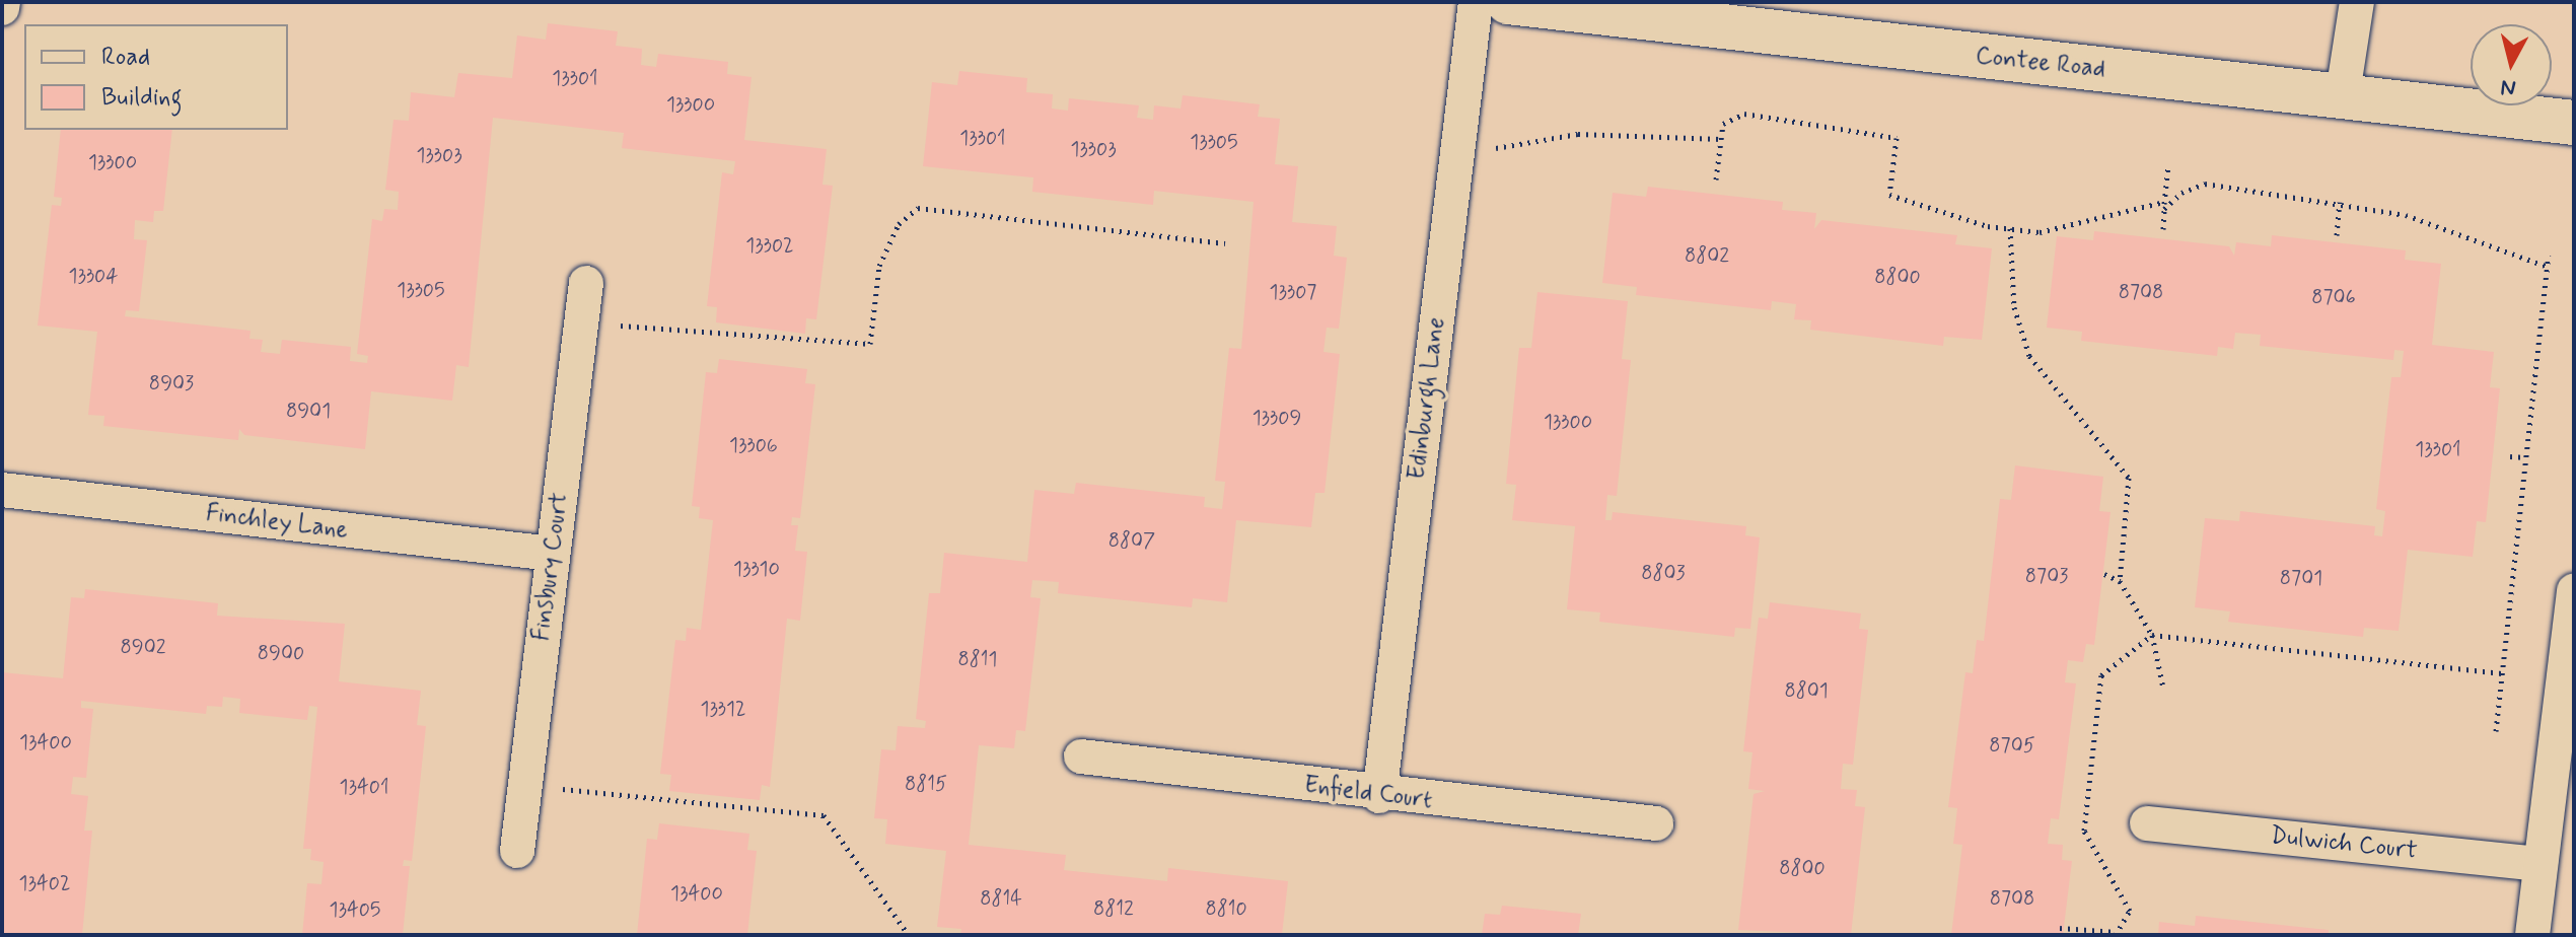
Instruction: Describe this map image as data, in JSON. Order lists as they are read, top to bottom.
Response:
{
  "streets": {
    "street": [
      "Contee Road",
      "Edinburgh Lane",
      "Finchley Lane",
      "Finsbury Court",
      "Enfield Court",
      "Dulwich Court"
    ]
  },
  "crossings": [
    ["Edinburgh Lane", "Enfield Court"],
    ["Finchley Lane", "Finsbury Court"]
  ],
  "house_numbers": [
    "13301",
    "13300",
    "13301",
    "13305",
    "13303",
    "13303",
    "13300",
    "13302",
    "8802",
    "13304",
    "8800",
    "13305",
    "13307",
    "8708",
    "8706",
    "8903",
    "8901",
    "13309",
    "13300",
    "13306",
    "13301",
    "8807",
    "13310",
    "8803",
    "8703",
    "8701",
    "8902",
    "8900",
    "8811",
    "8801",
    "13312",
    "13400",
    "8705",
    "8815",
    "13401",
    "8800",
    "13402",
    "13400",
    "8814",
    "8708",
    "8812",
    "8810",
    "13405"
  ],
  "legend": ["Road", "Building"],
  "north": "bottom"
}
